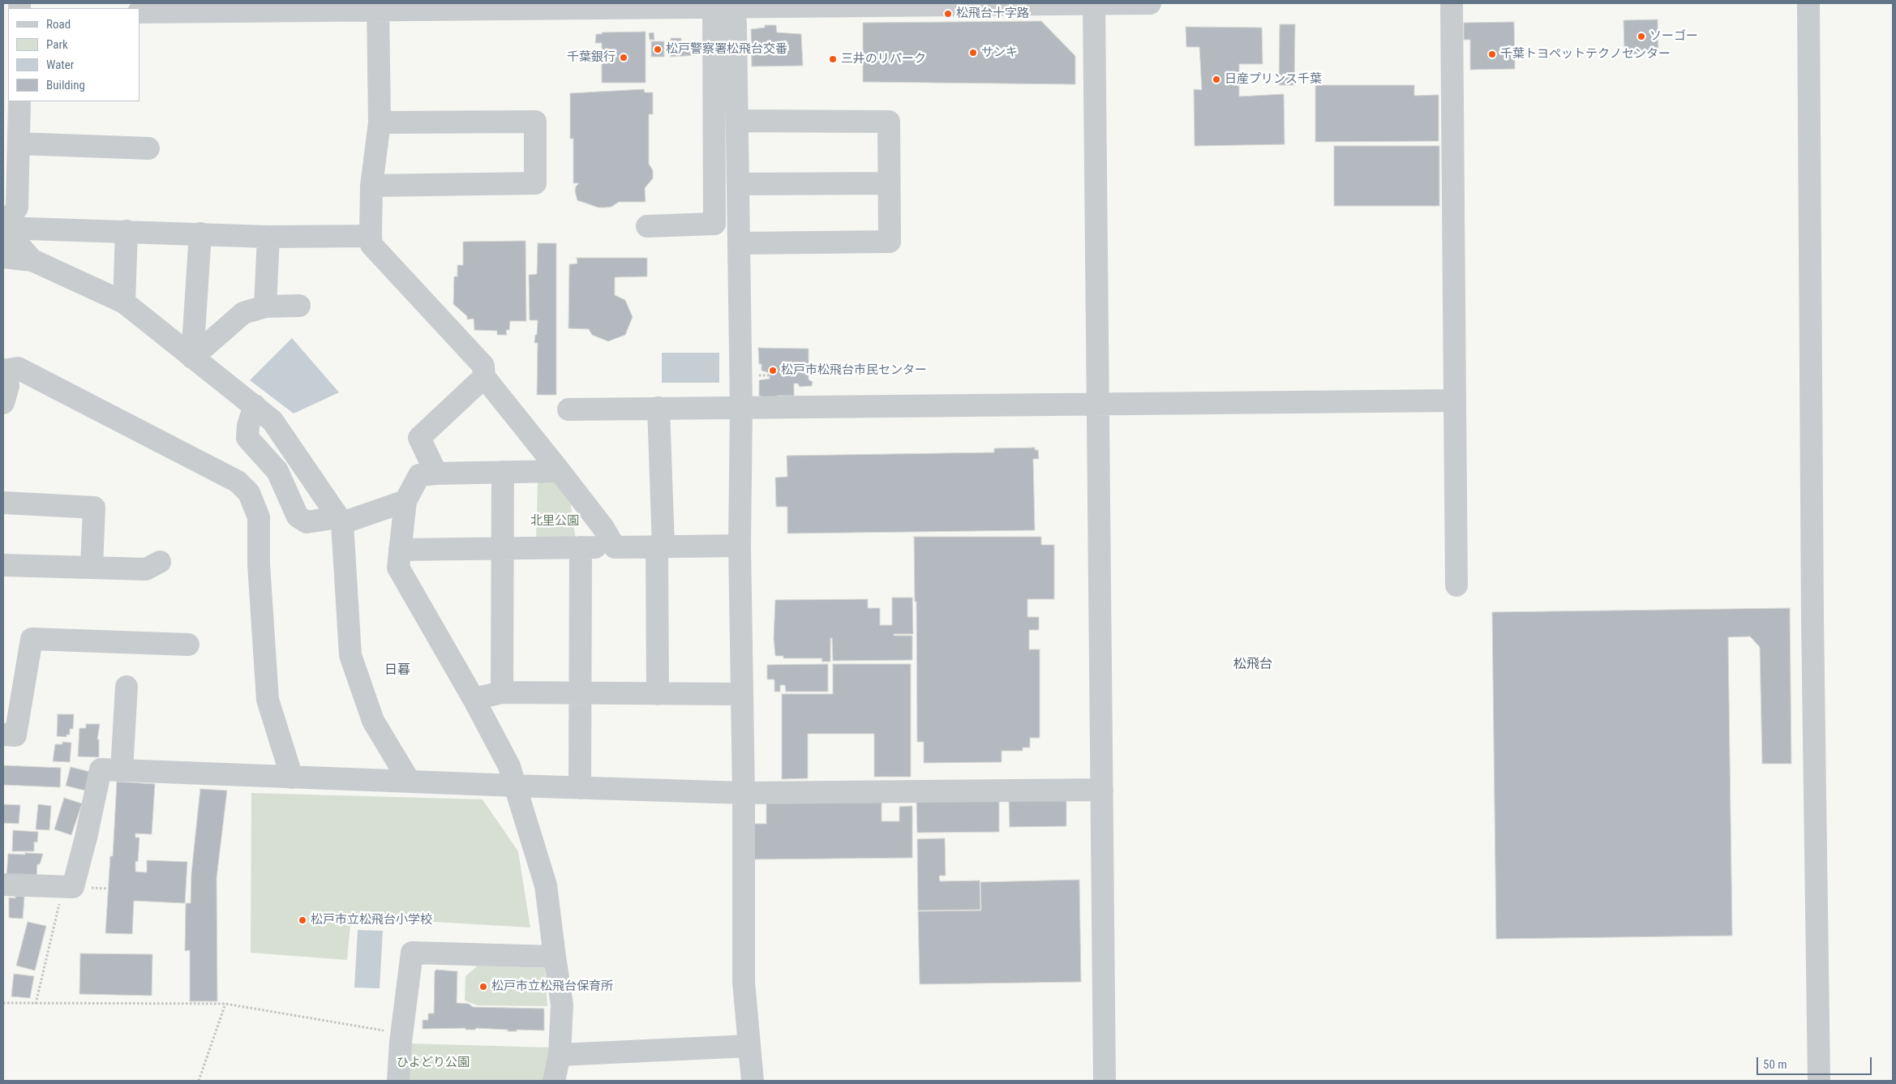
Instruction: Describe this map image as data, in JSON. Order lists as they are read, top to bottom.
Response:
{
  "districts": ["松飛台", "日暮"],
  "parks": ["北里公園", "ひよどり公園"],
  "places": [
    "松飛台十字路",
    "ソーゴー",
    "松戸警察署松飛台交番",
    "サンキ",
    "千葉トヨペットテクノセンター",
    "千葉銀行",
    "三井のリパーク",
    "日産プリンス千葉",
    "松戸市松飛台市民センター",
    "松戸市立松飛台小学校",
    "松戸市立松飛台保育所"
  ],
  "legend": [
    "Road",
    "Park",
    "Water",
    "Building"
  ],
  "scale_bar": "50 m"
}
